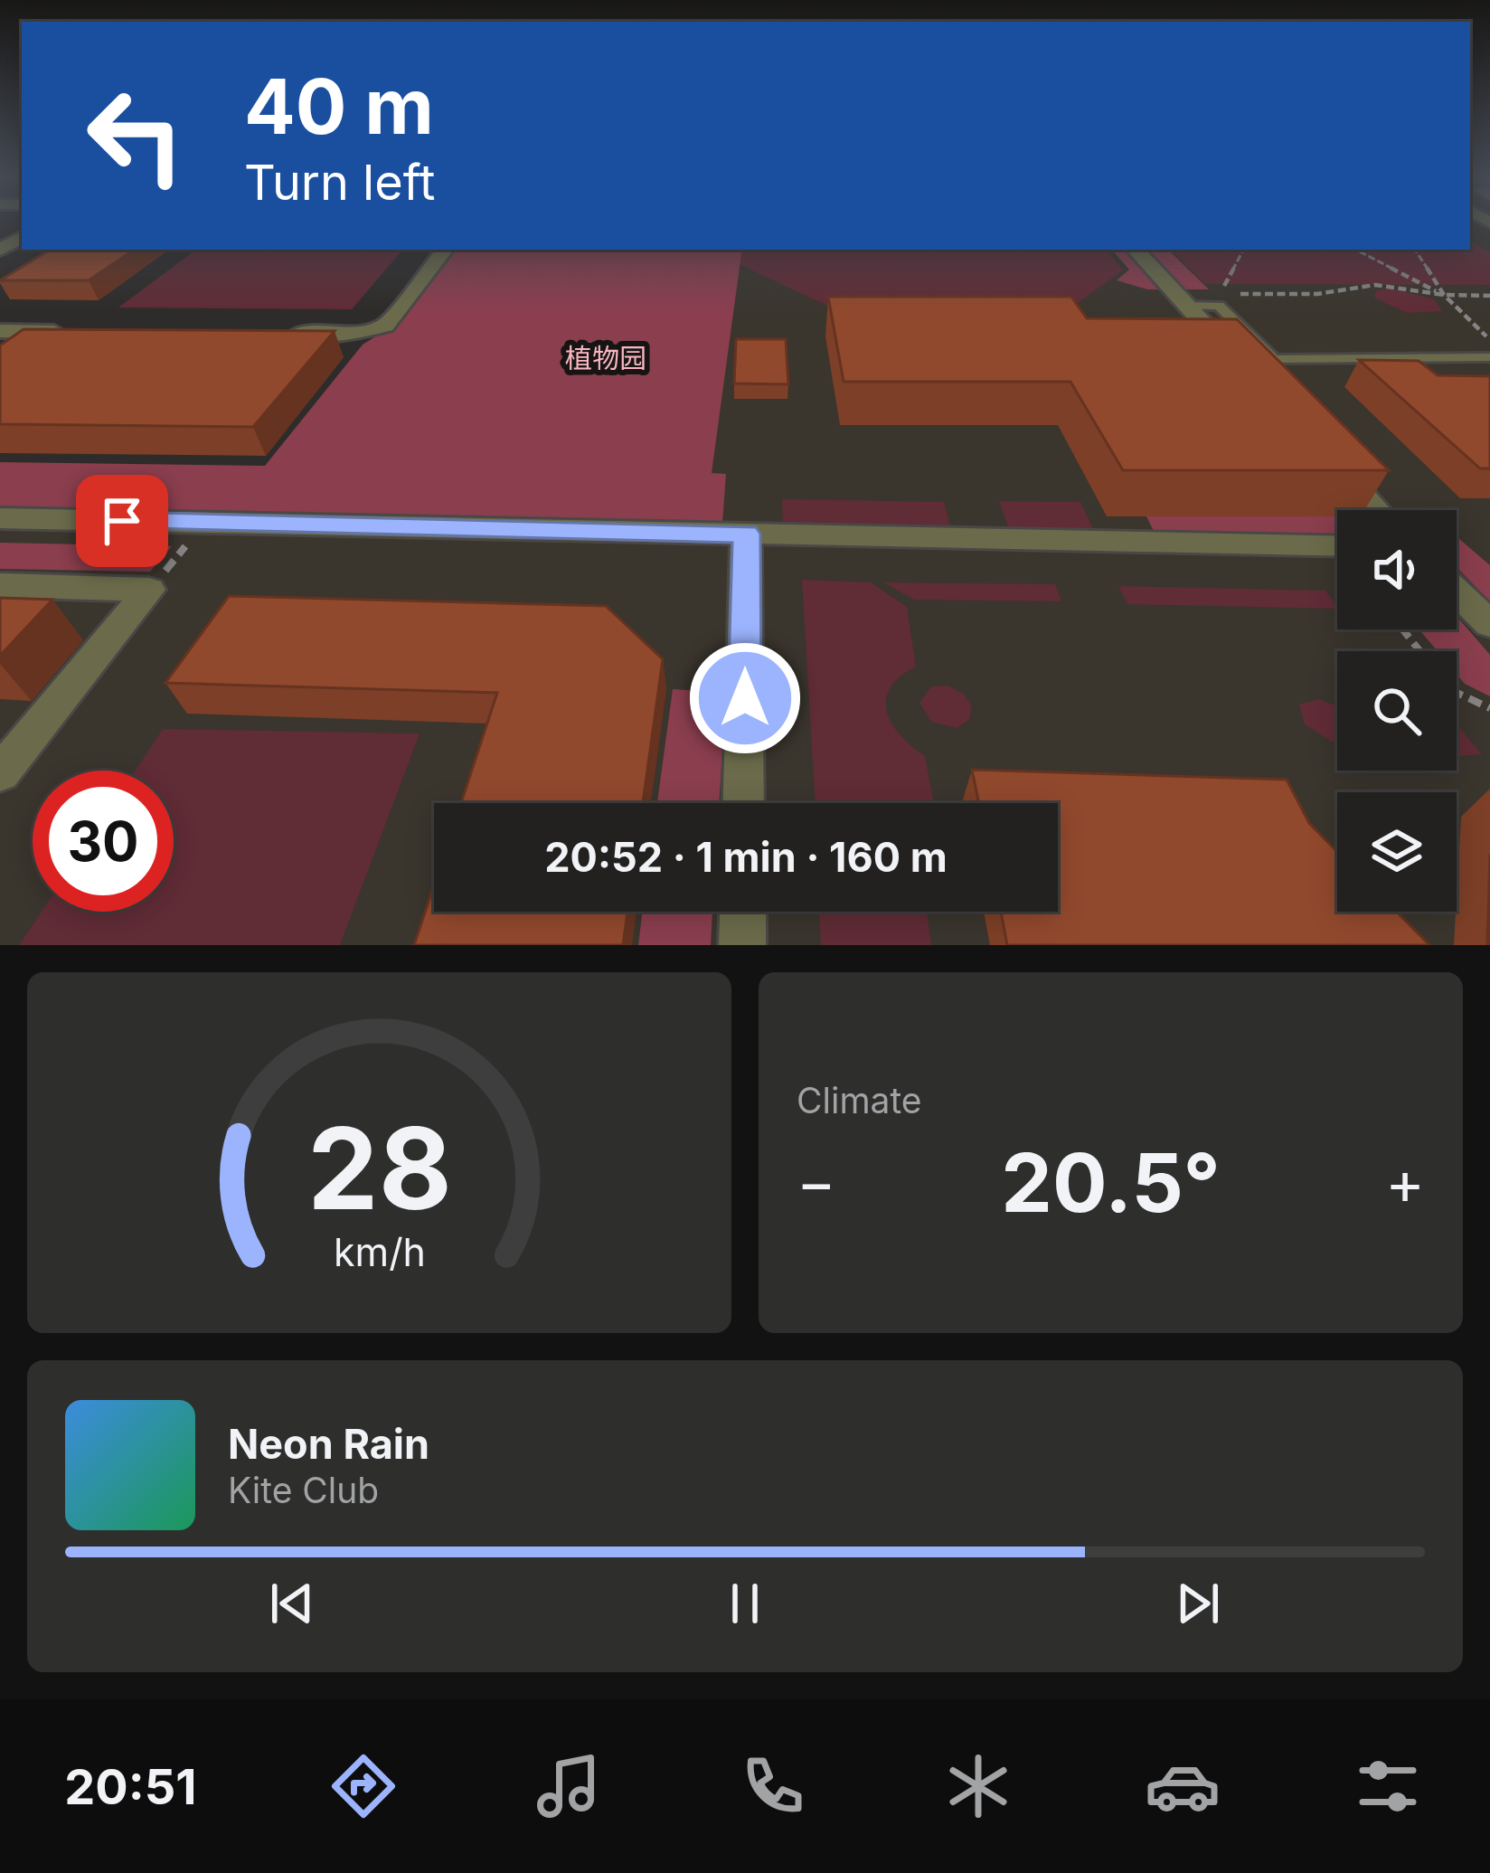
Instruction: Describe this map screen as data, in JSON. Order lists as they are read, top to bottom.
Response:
{
  "parks": ["植物园"],
  "page": {
    "turn": ["40 m", "Turn left"],
    "limit": "30",
    "trip": "20:52 · 1 min · 160 m",
    "tile": "Climate",
    "heat": ["−", "20.5°", "+"],
    "song": ["Neon Rain", "Kite Club"],
    "tabs": "20:51",
    "gauge": ["28", "km/h"]
  }
}
